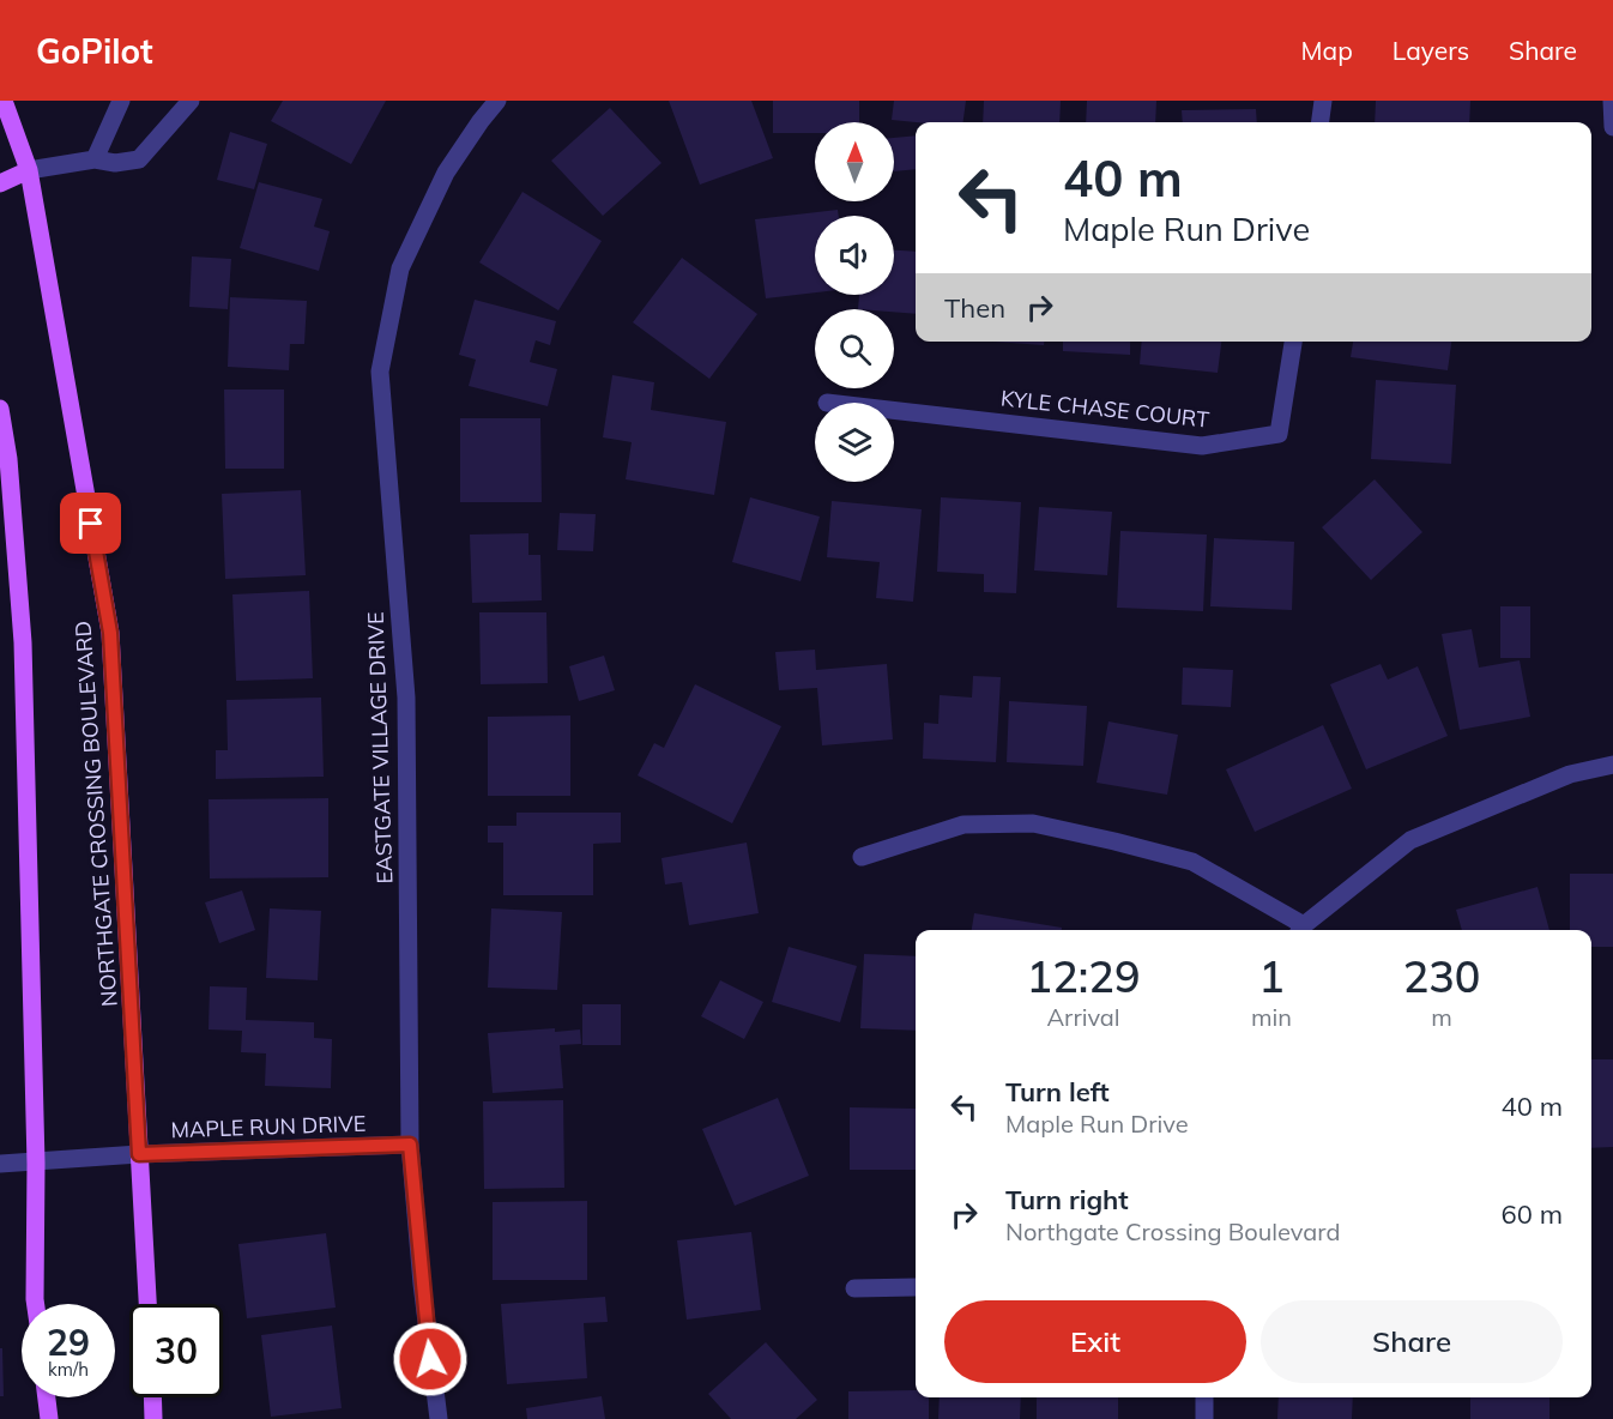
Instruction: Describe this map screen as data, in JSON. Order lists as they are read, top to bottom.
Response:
{
  "streets": {
    "main road": ["NORTHGATE CROSSING BOULEVARD"],
    "street": ["KYLE CHASE COURT", "EASTGATE VILLAGE DRIVE", "MAPLE RUN DRIVE"]
  },
  "crossings": [
    ["EASTGATE VILLAGE DRIVE", "MAPLE RUN DRIVE"],
    ["NORTHGATE CROSSING BOULEVARD", "MAPLE RUN DRIVE"]
  ],
  "north": "top",
  "page": {
    "header": "GoPilot",
    "nav": ["Map", "Layers", "Share"],
    "turn": ["40 m", "Maple Run Drive"],
    "then": "Then",
    "eta": [
      "12:29",
      "Arrival",
      "1",
      "min",
      "230",
      "m"
    ],
    "list": [
      {
        "name": "Turn left",
        "note": "Maple Run Drive",
        "value": "40 m"
      },
      {
        "name": "Turn right",
        "note": "Northgate Crossing Boulevard",
        "value": "60 m"
      }
    ],
    "buttons": ["Exit", "Share"],
    "speed": "29 km/h",
    "limit": "30"
  }
}
